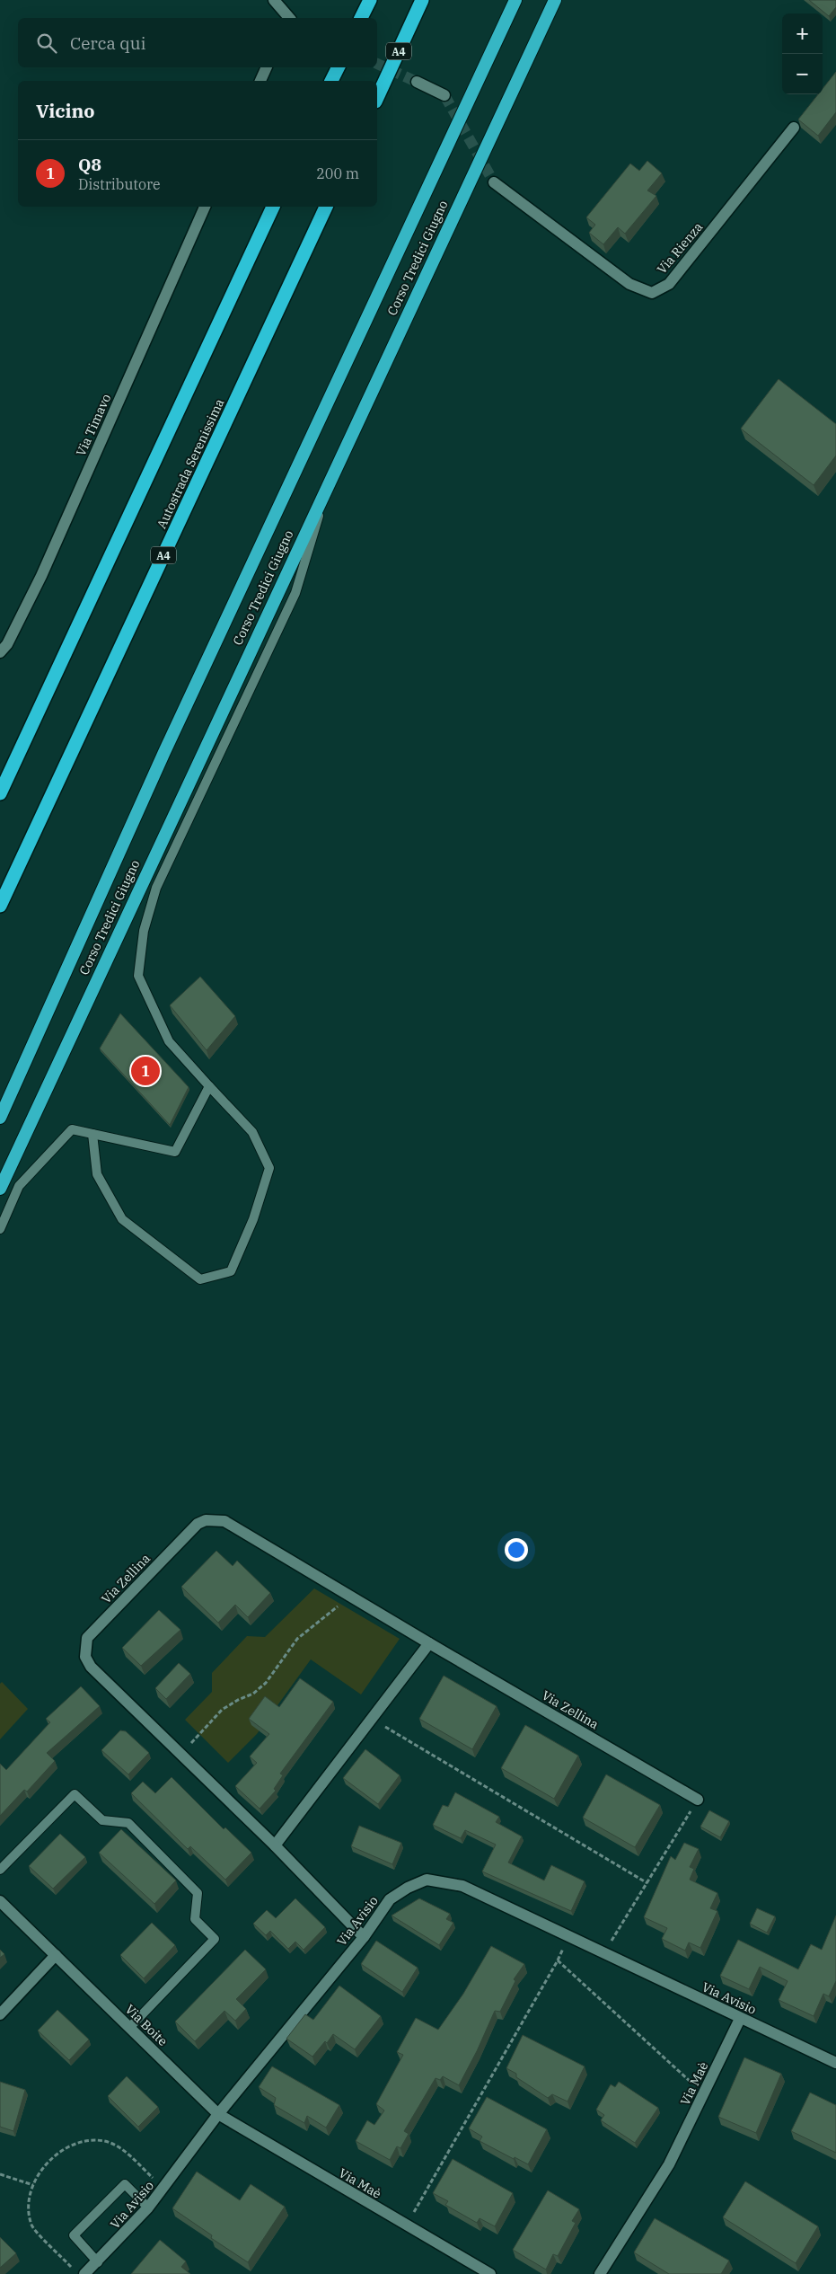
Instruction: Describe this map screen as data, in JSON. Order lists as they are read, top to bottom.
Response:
{
  "streets": {
    "highway": ["A4", "Corso Tredici Giugno", "Autostrada Serenissima"],
    "street": [
      "Via Rienza",
      "Via Timavo",
      "Via Zellina",
      "Via Avisio",
      "Via Boite",
      "Via Maè"
    ]
  },
  "crossings": [
    ["Via Zellina", "Via Avisio"],
    ["Via Avisio", "Via Boite"],
    ["Via Avisio", "Via Maè"],
    ["Via Boite", "Via Maè"]
  ],
  "page": {
    "map_buttons": ["+", "−"],
    "search": "Cerca qui",
    "heading": "Vicino",
    "list": [
      {
        "mark": "1",
        "name": "Q8",
        "note": "Distributore",
        "value": "200 m"
      }
    ],
    "pins": "1"
  }
}
